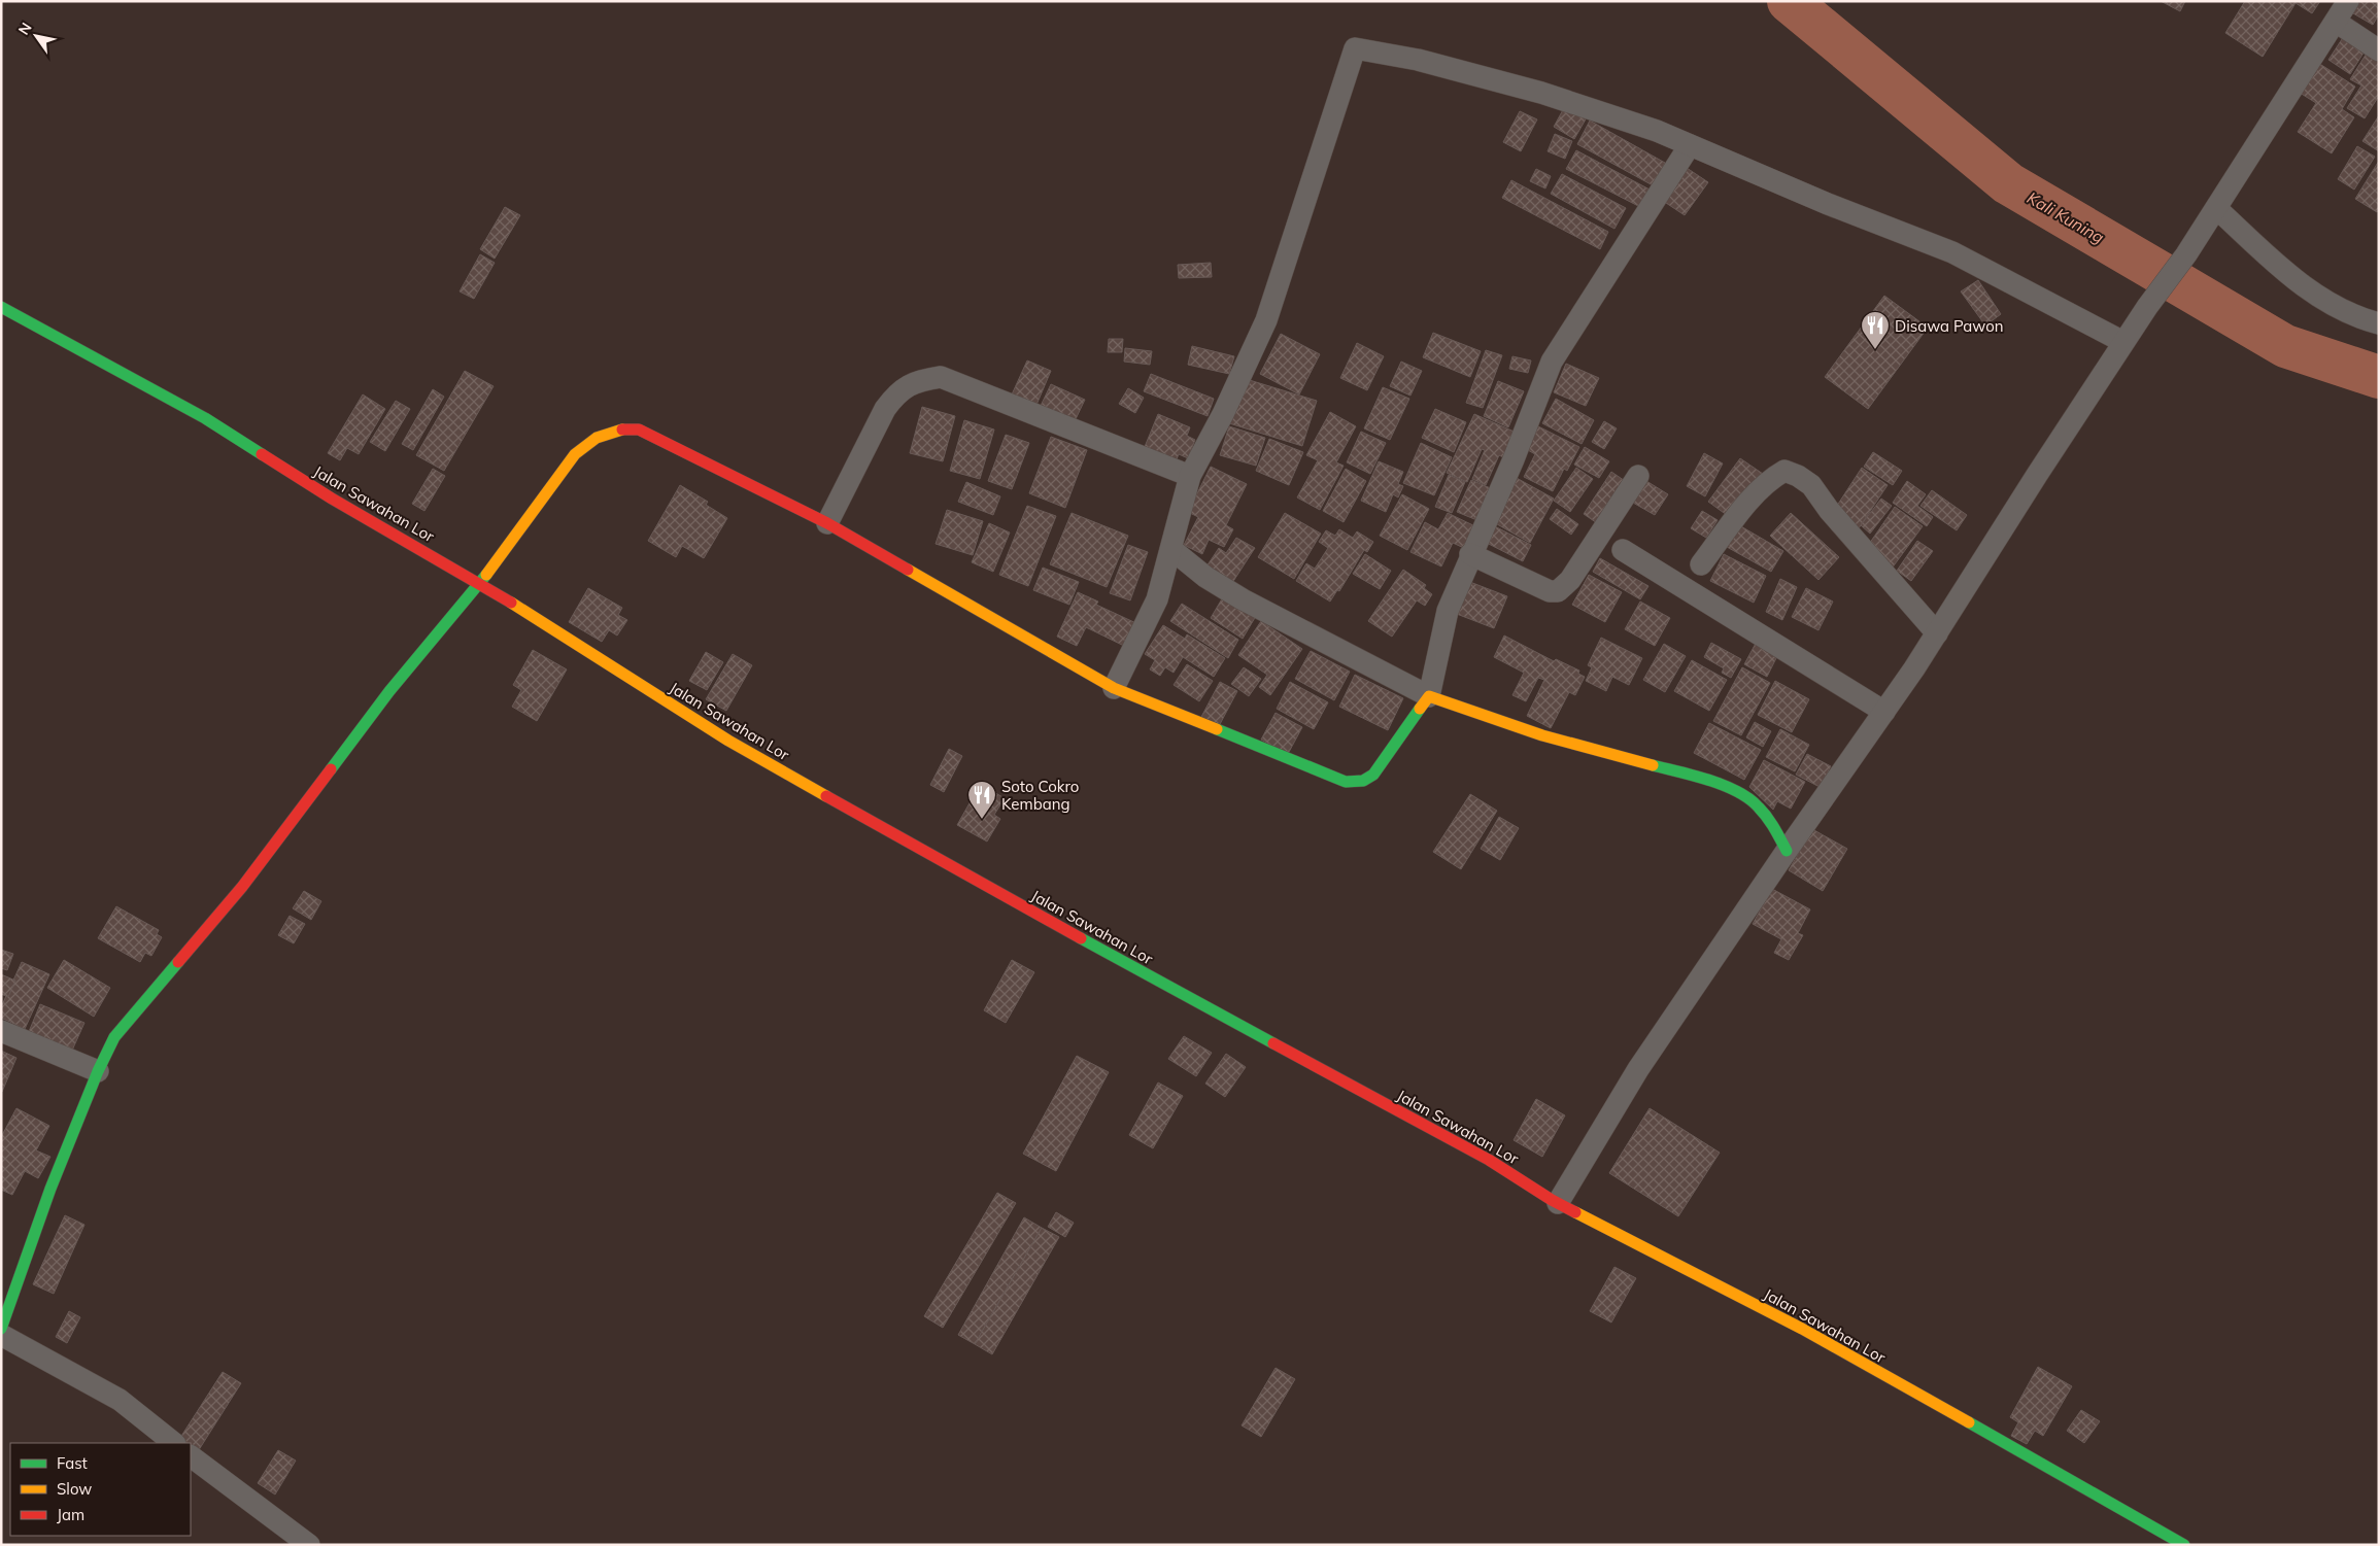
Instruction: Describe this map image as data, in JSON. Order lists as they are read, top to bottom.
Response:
{
  "streets": {
    "main road": ["Jalan Sawahan Lor"]
  },
  "water": ["Kali Kuning"],
  "places": {
    "restaurant": ["Disawa Pawon", "Soto Cokro Kembang"]
  },
  "legend": ["Fast", "Slow", "Jam"],
  "north": "top left"
}
